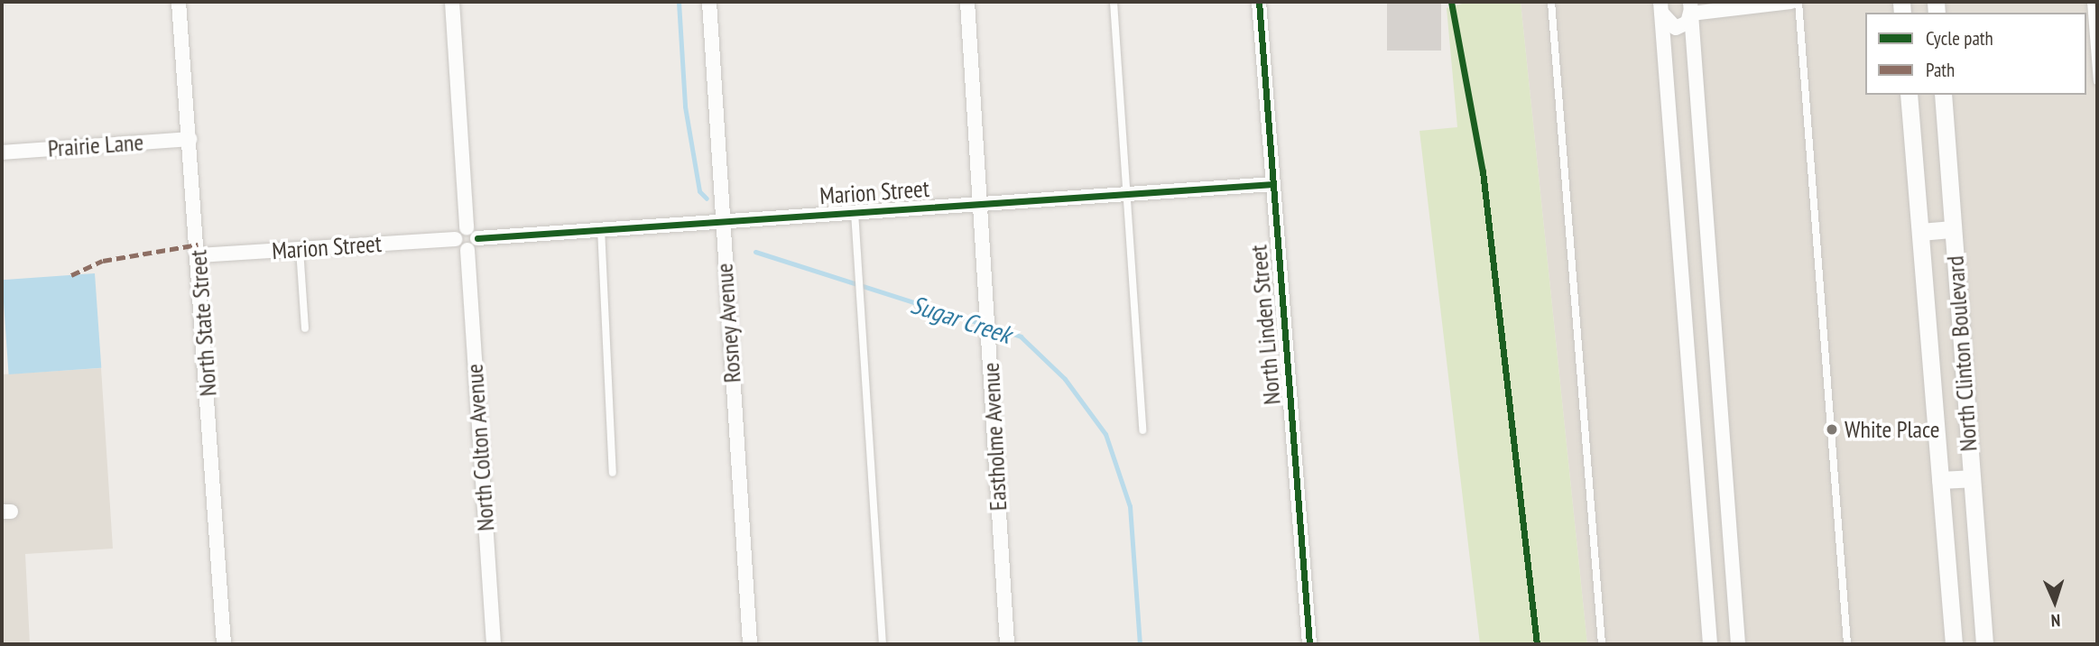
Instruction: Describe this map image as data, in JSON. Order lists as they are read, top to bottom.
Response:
{
  "streets": {
    "street": [
      "Prairie Lane",
      "Marion Street",
      "North State Street",
      "Rosney Avenue",
      "North Linden Street",
      "North Clinton Boulevard",
      "Eastholme Avenue",
      "North Colton Avenue"
    ]
  },
  "crossings": [
    ["Prairie Lane", "North State Street"],
    ["Marion Street", "North State Street"],
    ["Marion Street", "Rosney Avenue"],
    ["Marion Street", "North Linden Street"],
    ["Marion Street", "Eastholme Avenue"]
  ],
  "water": ["Sugar Creek"],
  "places": ["White Place"],
  "legend": ["Cycle path", "Path"],
  "north": "bottom"
}
